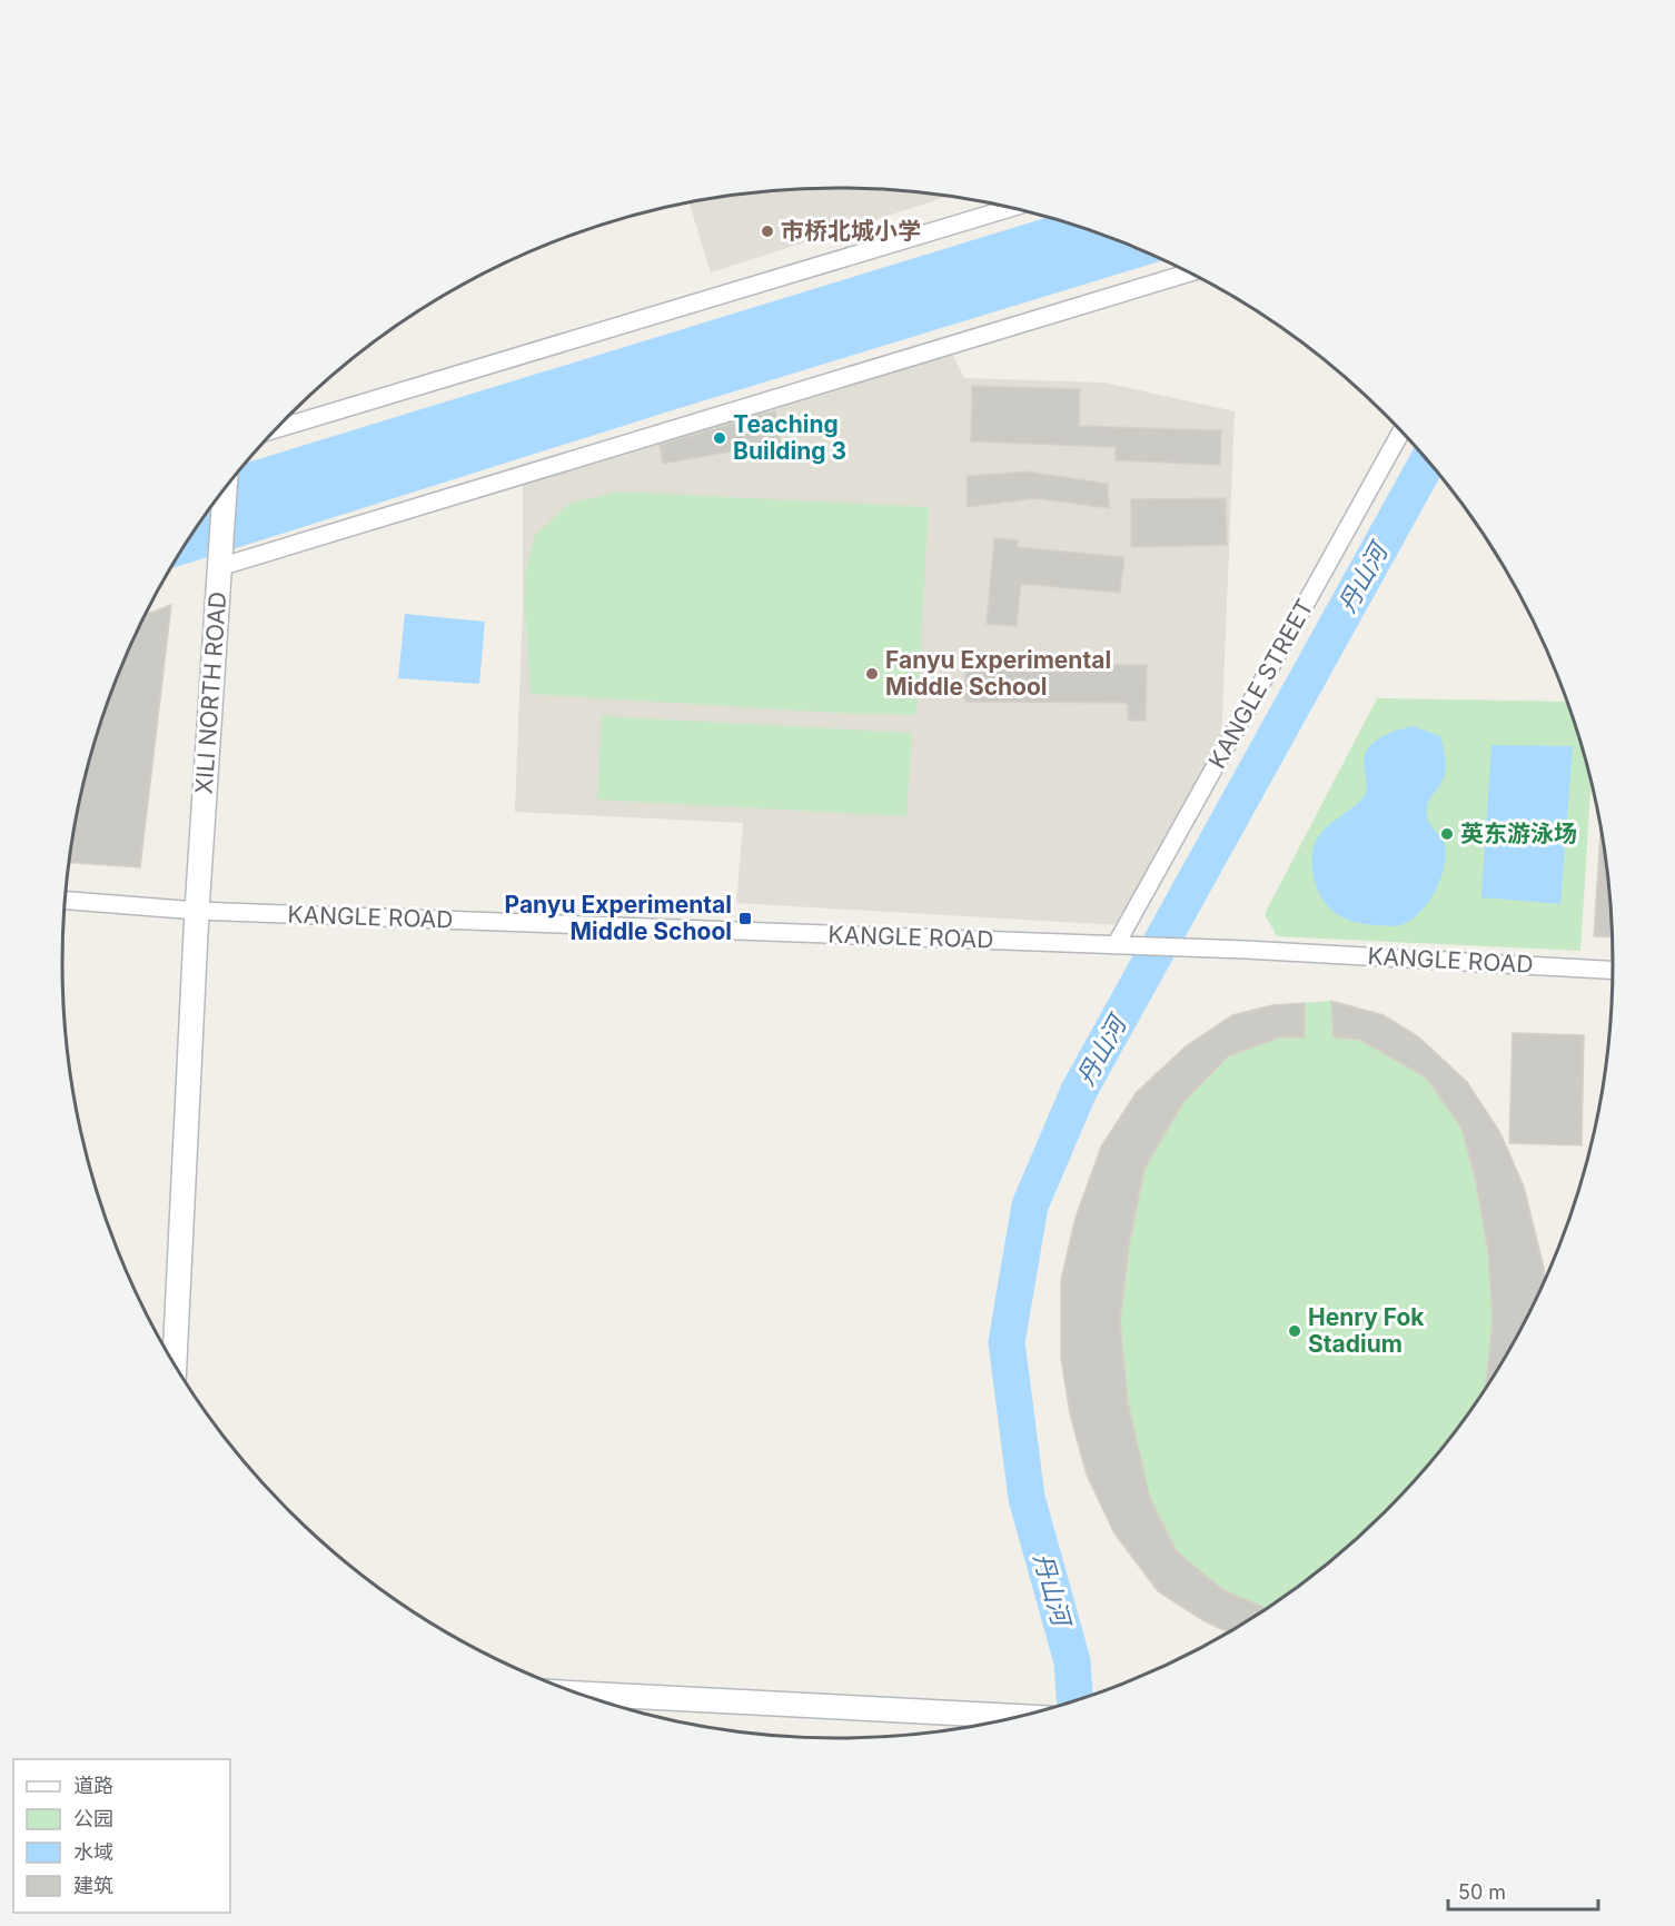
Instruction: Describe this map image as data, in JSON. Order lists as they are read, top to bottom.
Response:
{
  "streets": {
    "street": ["KANGLE STREET", "XILI NORTH ROAD", "KANGLE ROAD"]
  },
  "crossings": [
    ["KANGLE STREET", "KANGLE ROAD"],
    ["XILI NORTH ROAD", "KANGLE ROAD"]
  ],
  "water": ["丹山河"],
  "places": {
    "other": [
      "市桥北城小学",
      "Teaching Building 3",
      "Fanyu Experimental Middle School",
      "英东游泳场",
      "Henry Fok Stadium"
    ],
    "transit": ["Panyu Experimental Middle School"]
  },
  "legend": [
    "道路",
    "公园",
    "水域",
    "建筑"
  ],
  "scale_bar": "50 m"
}
